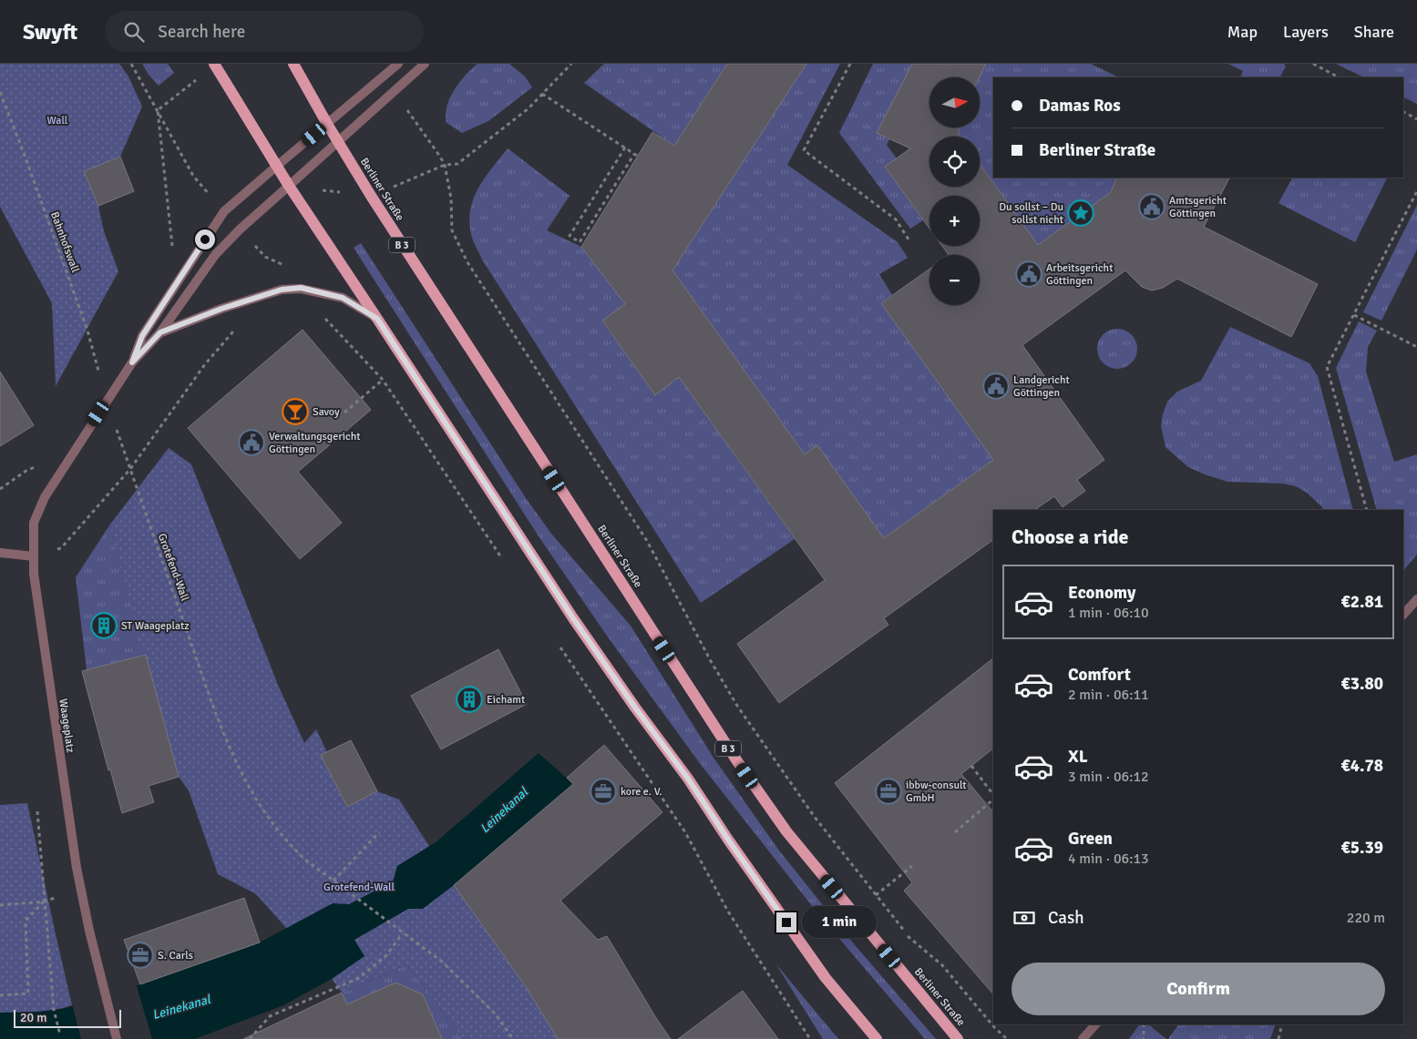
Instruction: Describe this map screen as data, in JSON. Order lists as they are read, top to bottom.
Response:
{
  "streets": {
    "main road": ["Berliner Straße", "B 3"],
    "street": ["Waageplatz"],
    "path": ["Bahnhofswall", "Grotefend-Wall"]
  },
  "crossings": [
    ["Bahnhofswall", "Waageplatz"]
  ],
  "water": ["Leinekanal"],
  "parks": ["Wall", "Grotefend-Wall"],
  "places": {
    "public building": [
      "Amtsgericht Göttingen",
      "Arbeitsgericht Göttingen",
      "Landgericht Göttingen",
      "Verwaltungsgericht Göttingen"
    ],
    "place": ["Du sollst – Du sollst nicht"],
    "bar": ["Savoy"],
    "building": ["ST Waageplatz", "Eichamt"],
    "office": ["kore e. V.", "ibbw-consult GmbH", "S. Carls"]
  },
  "scale_bar": "20 m",
  "north": "right",
  "page": {
    "header": "Swyft",
    "search": "Search here",
    "nav": ["Map", "Layers", "Share"],
    "map_buttons": ["+", "−"],
    "banner": ["Damas Ros", "Berliner Straße"],
    "heading": "Choose a ride",
    "list": [
      {
        "name": "Economy",
        "note": "1 min · 06:10",
        "value": "€2.81"
      },
      {
        "name": "Comfort",
        "note": "2 min · 06:11",
        "value": "€3.80"
      },
      {
        "name": "XL",
        "note": "3 min · 06:12",
        "value": "€4.78"
      },
      {
        "name": "Green",
        "note": "4 min · 06:13",
        "value": "€5.39"
      }
    ],
    "pay": ["Cash", "220 m"],
    "bubble": "1 min",
    "buttons": "Confirm",
    "scale": "20 m"
  }
}
